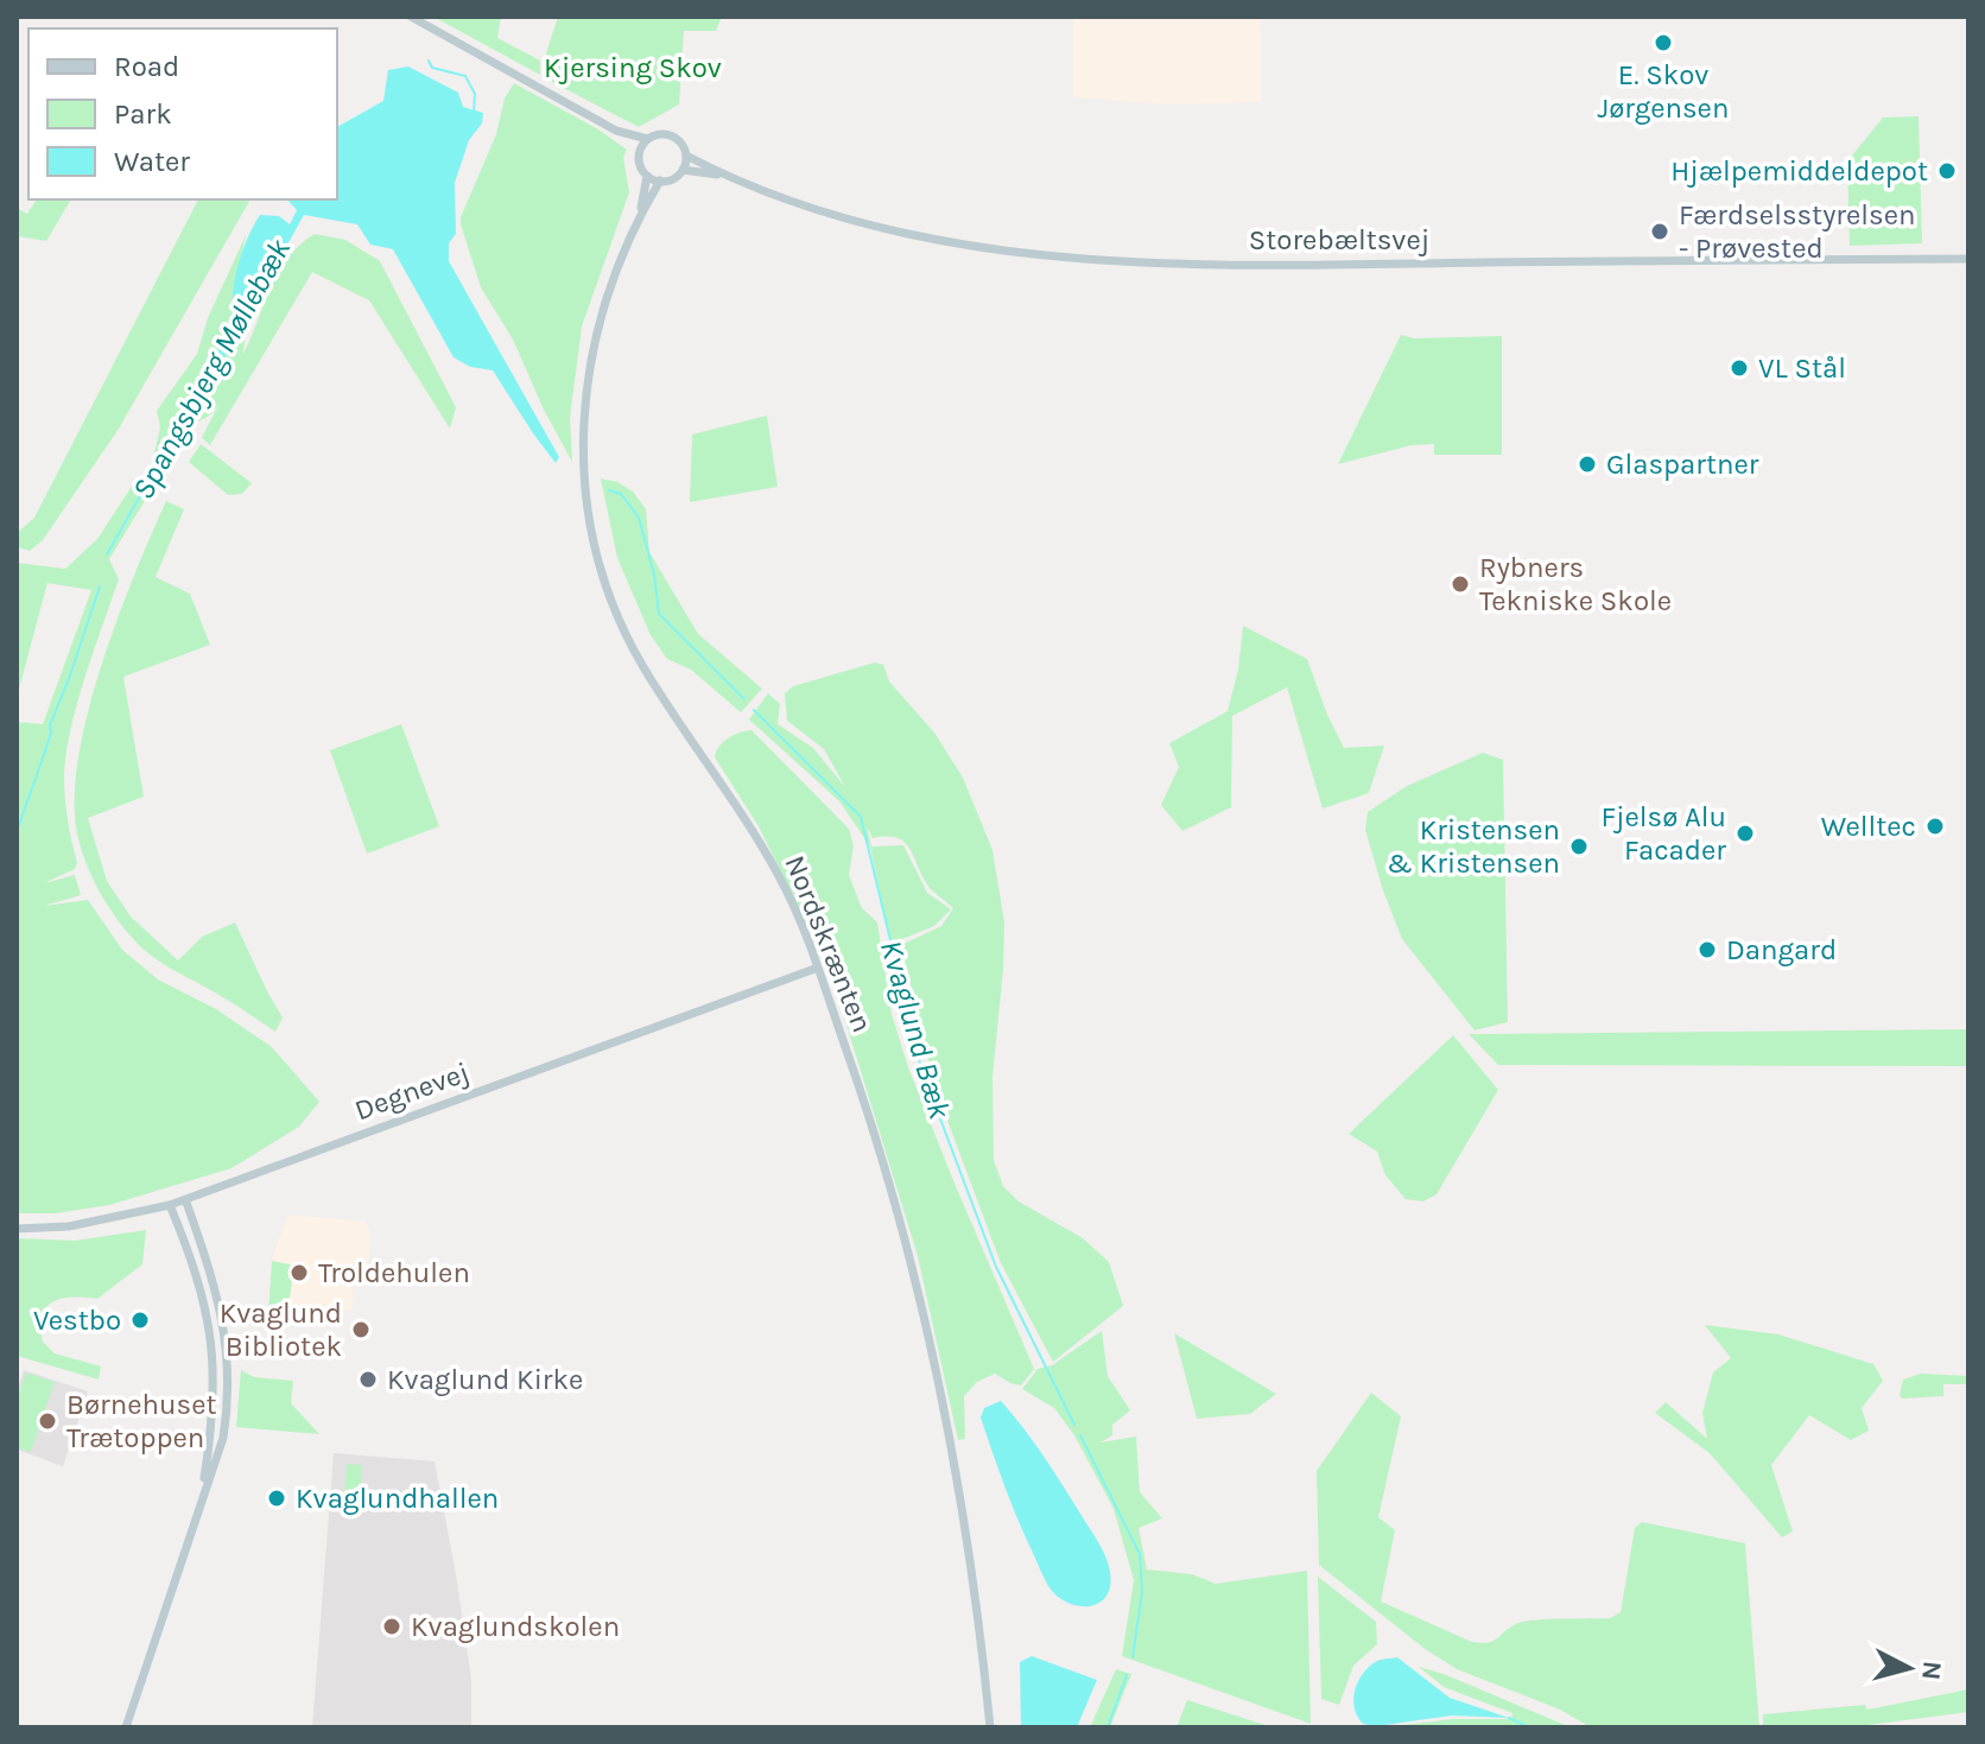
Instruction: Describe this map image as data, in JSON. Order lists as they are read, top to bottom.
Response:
{
  "streets": {
    "street": ["Storebæltsvej", "Nordskrænten", "Degnevej"]
  },
  "crossings": [
    ["Storebæltsvej", "Nordskrænten"],
    ["Nordskrænten", "Degnevej"]
  ],
  "water": ["Spangsbjerg Møllebæk", "Kvaglund Bæk"],
  "parks": ["Kjersing Skov"],
  "places": [
    "E. Skov Jørgensen",
    "Hjælpemiddeldepot",
    "Færdselsstyrelsen - Prøvested",
    "VL Stål",
    "Glaspartner",
    "Rybners Tekniske Skole",
    "Welltec",
    "Fjelsø Alu Facader",
    "Kristensen & Kristensen",
    "Dangard",
    "Troldehulen",
    "Vestbo",
    "Kvaglund Bibliotek",
    "Kvaglund Kirke",
    "Børnehuset Trætoppen",
    "Kvaglundhallen",
    "Kvaglundskolen"
  ],
  "legend": ["Road", "Park", "Water"],
  "north": "right"
}
